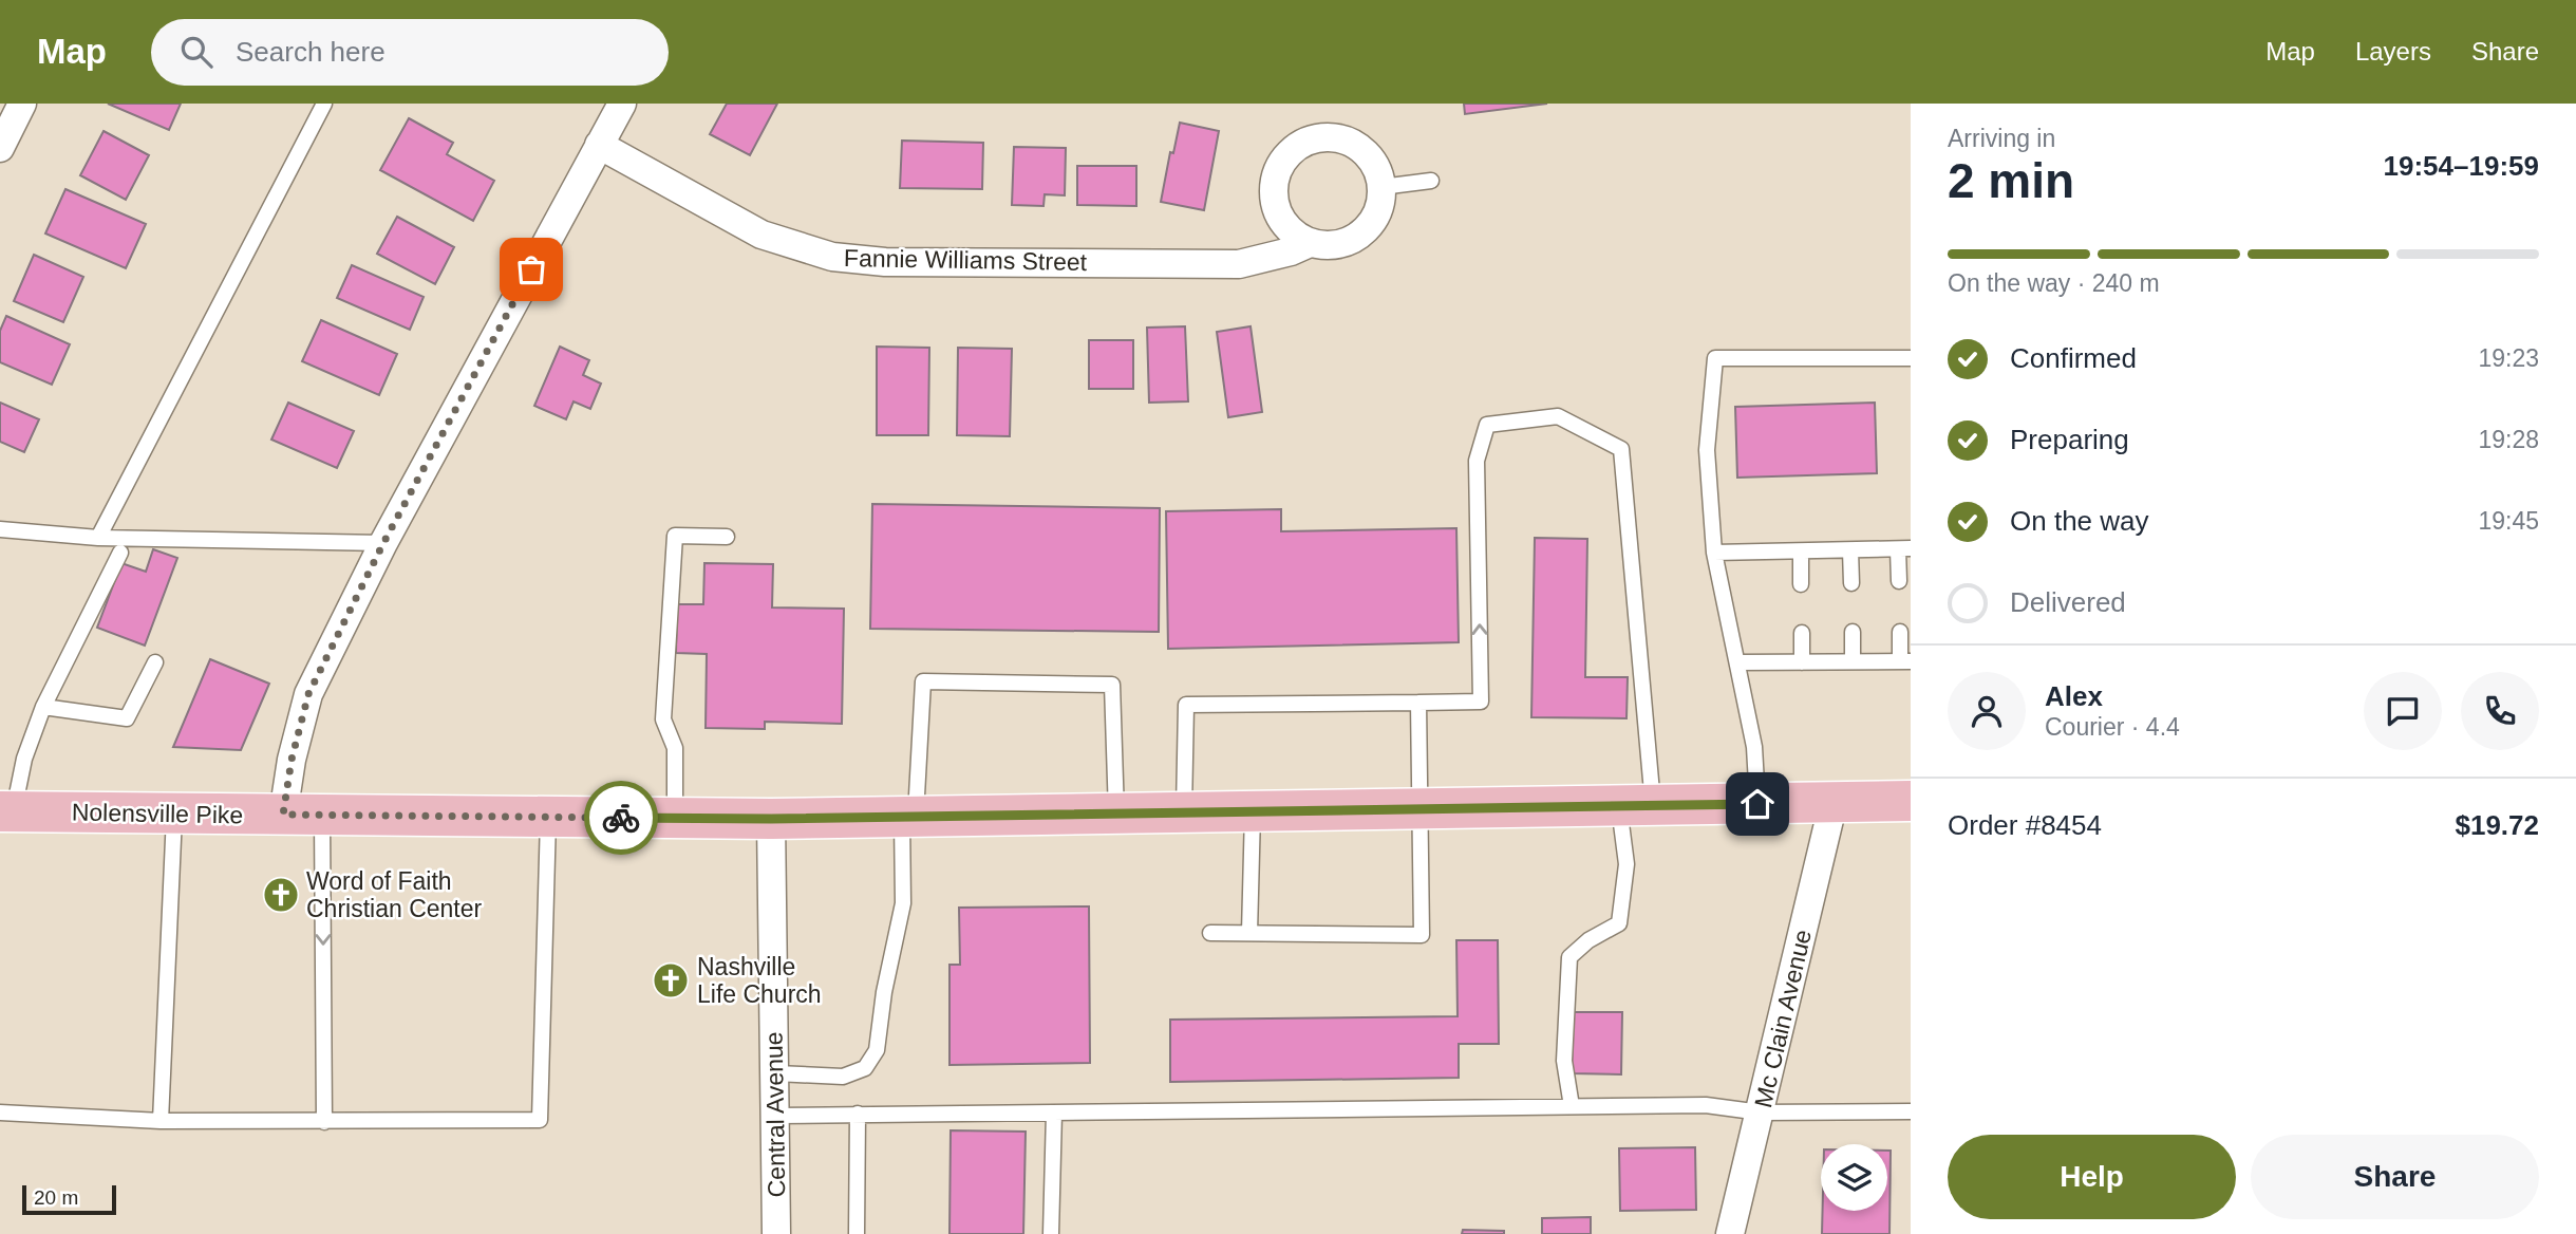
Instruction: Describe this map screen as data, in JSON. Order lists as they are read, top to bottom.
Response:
{
  "streets": {
    "main road": ["Nolensville Pike"],
    "street": ["Fannie Williams Street", "Mc Clain Avenue", "Central Avenue"]
  },
  "crossings": [
    ["Nolensville Pike", "Mc Clain Avenue"],
    ["Nolensville Pike", "Central Avenue"]
  ],
  "places": {
    "church": ["Word of Faith Christian Center", "Nashville Life Church"]
  },
  "scale_bar": "20 m",
  "page": {
    "header": "Map",
    "search": "Search here",
    "nav": ["Map", "Layers", "Share"],
    "heading": ["2 min", "Arriving in", "19:54–19:59"],
    "panel": [
      "Alex",
      "Courier · 4.4",
      "Order #8454",
      "$19.72"
    ],
    "bar": "On the way · 240 m",
    "list": [
      ["Confirmed", "19:23"],
      ["Preparing", "19:28"],
      ["On the way", "19:45"],
      "Delivered"
    ],
    "buttons": ["Help", "Share"],
    "scale": "20 m"
  }
}
